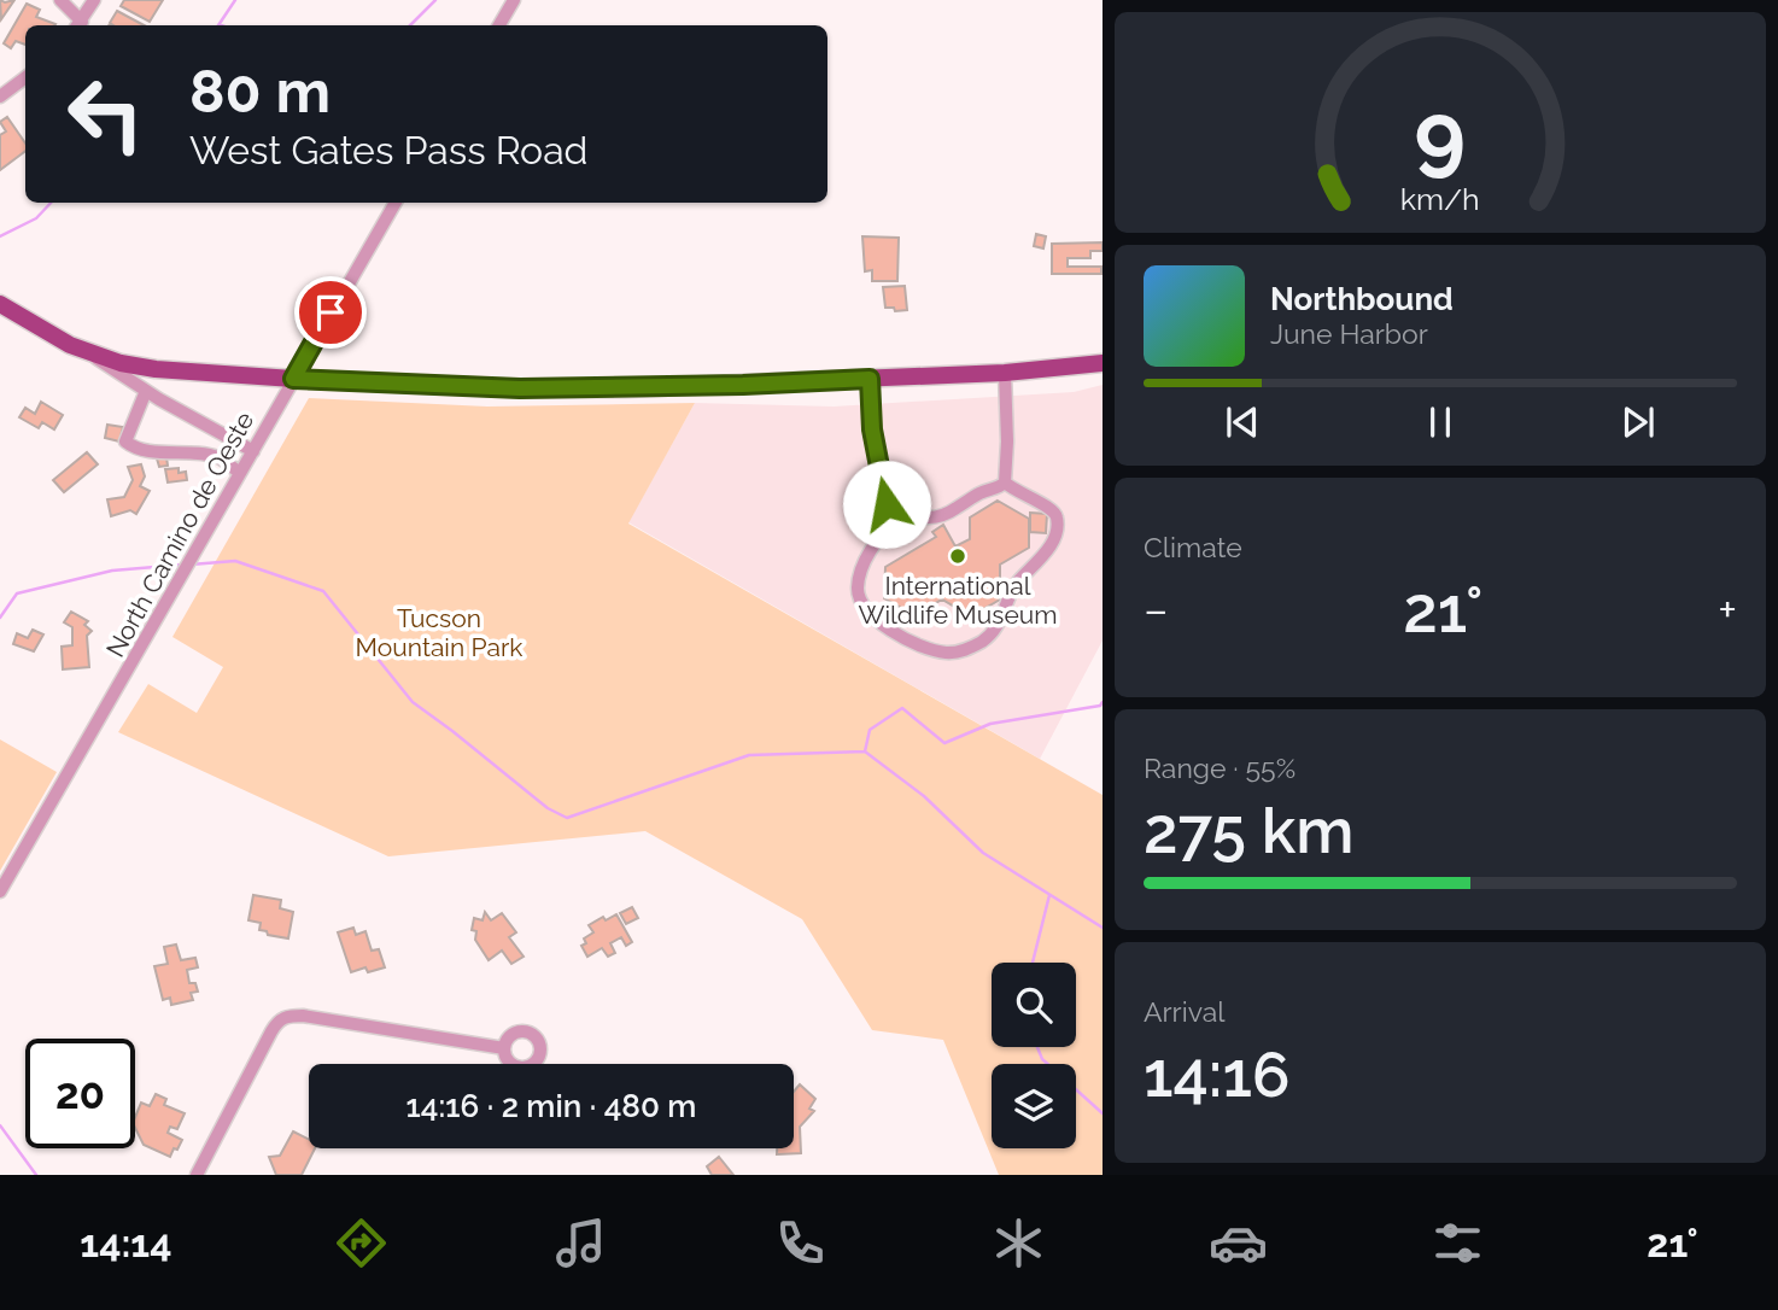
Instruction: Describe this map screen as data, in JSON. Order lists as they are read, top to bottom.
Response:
{
  "streets": {
    "street": ["North Camino de Oeste"]
  },
  "parks": ["Tucson Mountain Park"],
  "places": ["International Wildlife Museum"],
  "page": {
    "turn": ["80 m", "West Gates Pass Road"],
    "song": ["Northbound", "June Harbor"],
    "tile": [
      "Climate",
      ["Range · 55%", "275 km"],
      ["Arrival", "14:16"]
    ],
    "heat": ["−", "21°", "+"],
    "limit": "20",
    "trip": "14:16 · 2 min · 480 m",
    "tabs": ["14:14", "21°"],
    "gauge": ["9", "km/h"]
  }
}
